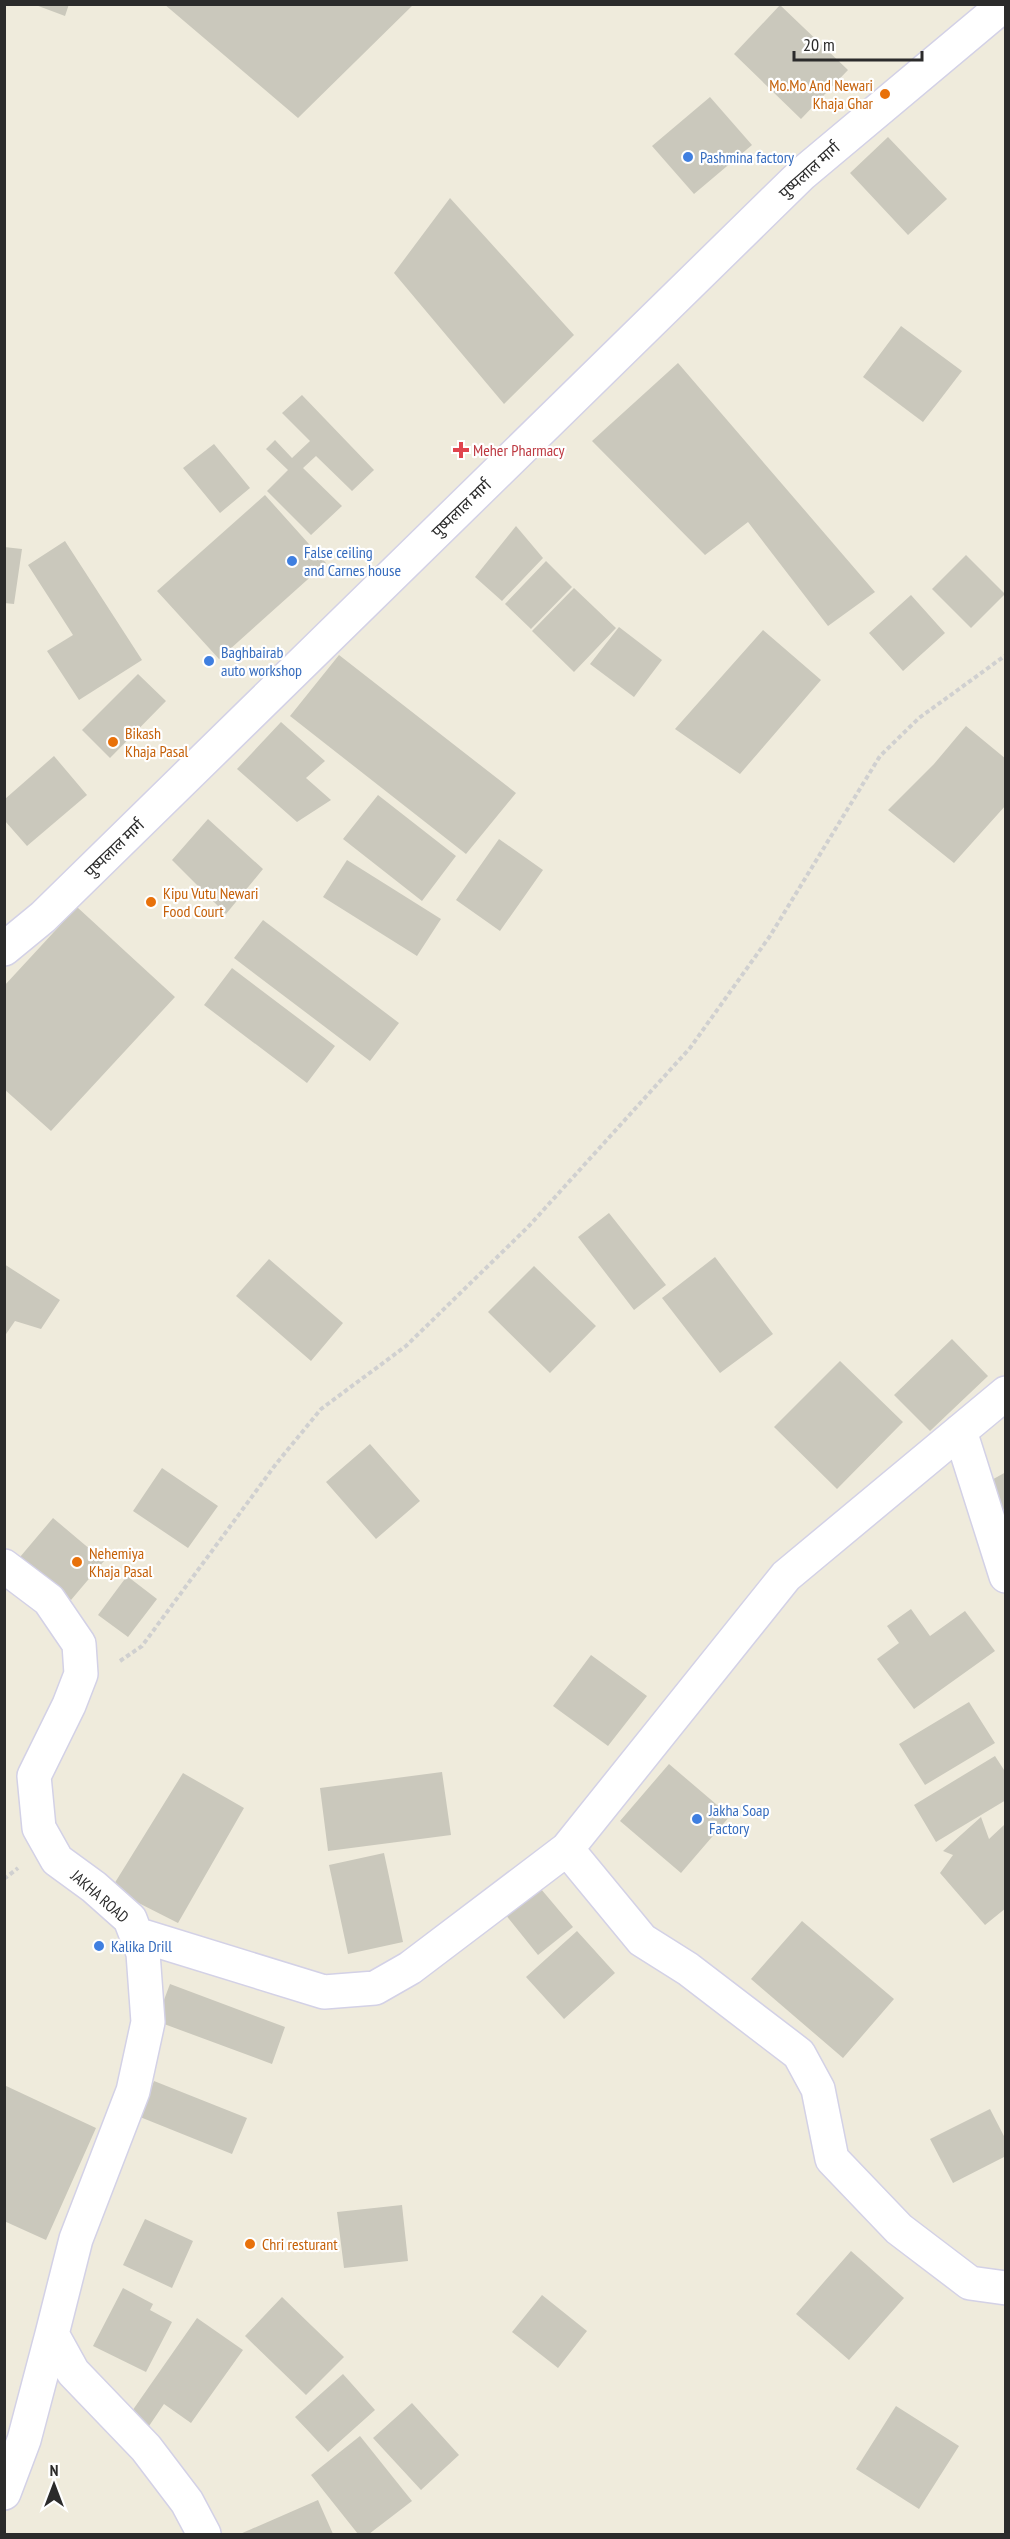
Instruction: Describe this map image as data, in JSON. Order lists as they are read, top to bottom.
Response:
{
  "streets": {
    "street": ["पुष्पलाल मार्ग", "JAKHA ROAD"]
  },
  "places": {
    "other": [
      "Mo.Mo And Newari Khaja Ghar",
      "Pashmina factory",
      "False ceiling and Carnes house",
      "Baghbairab auto workshop",
      "Bikash Khaja Pasal",
      "Kipu Vutu Newari Food Court",
      "Nehemiya Khaja Pasal",
      "Jakha Soap Factory",
      "Kalika Drill",
      "Chri resturant"
    ],
    "health": ["Meher Pharmacy"]
  },
  "scale_bar": "20 m",
  "north": "top"
}
